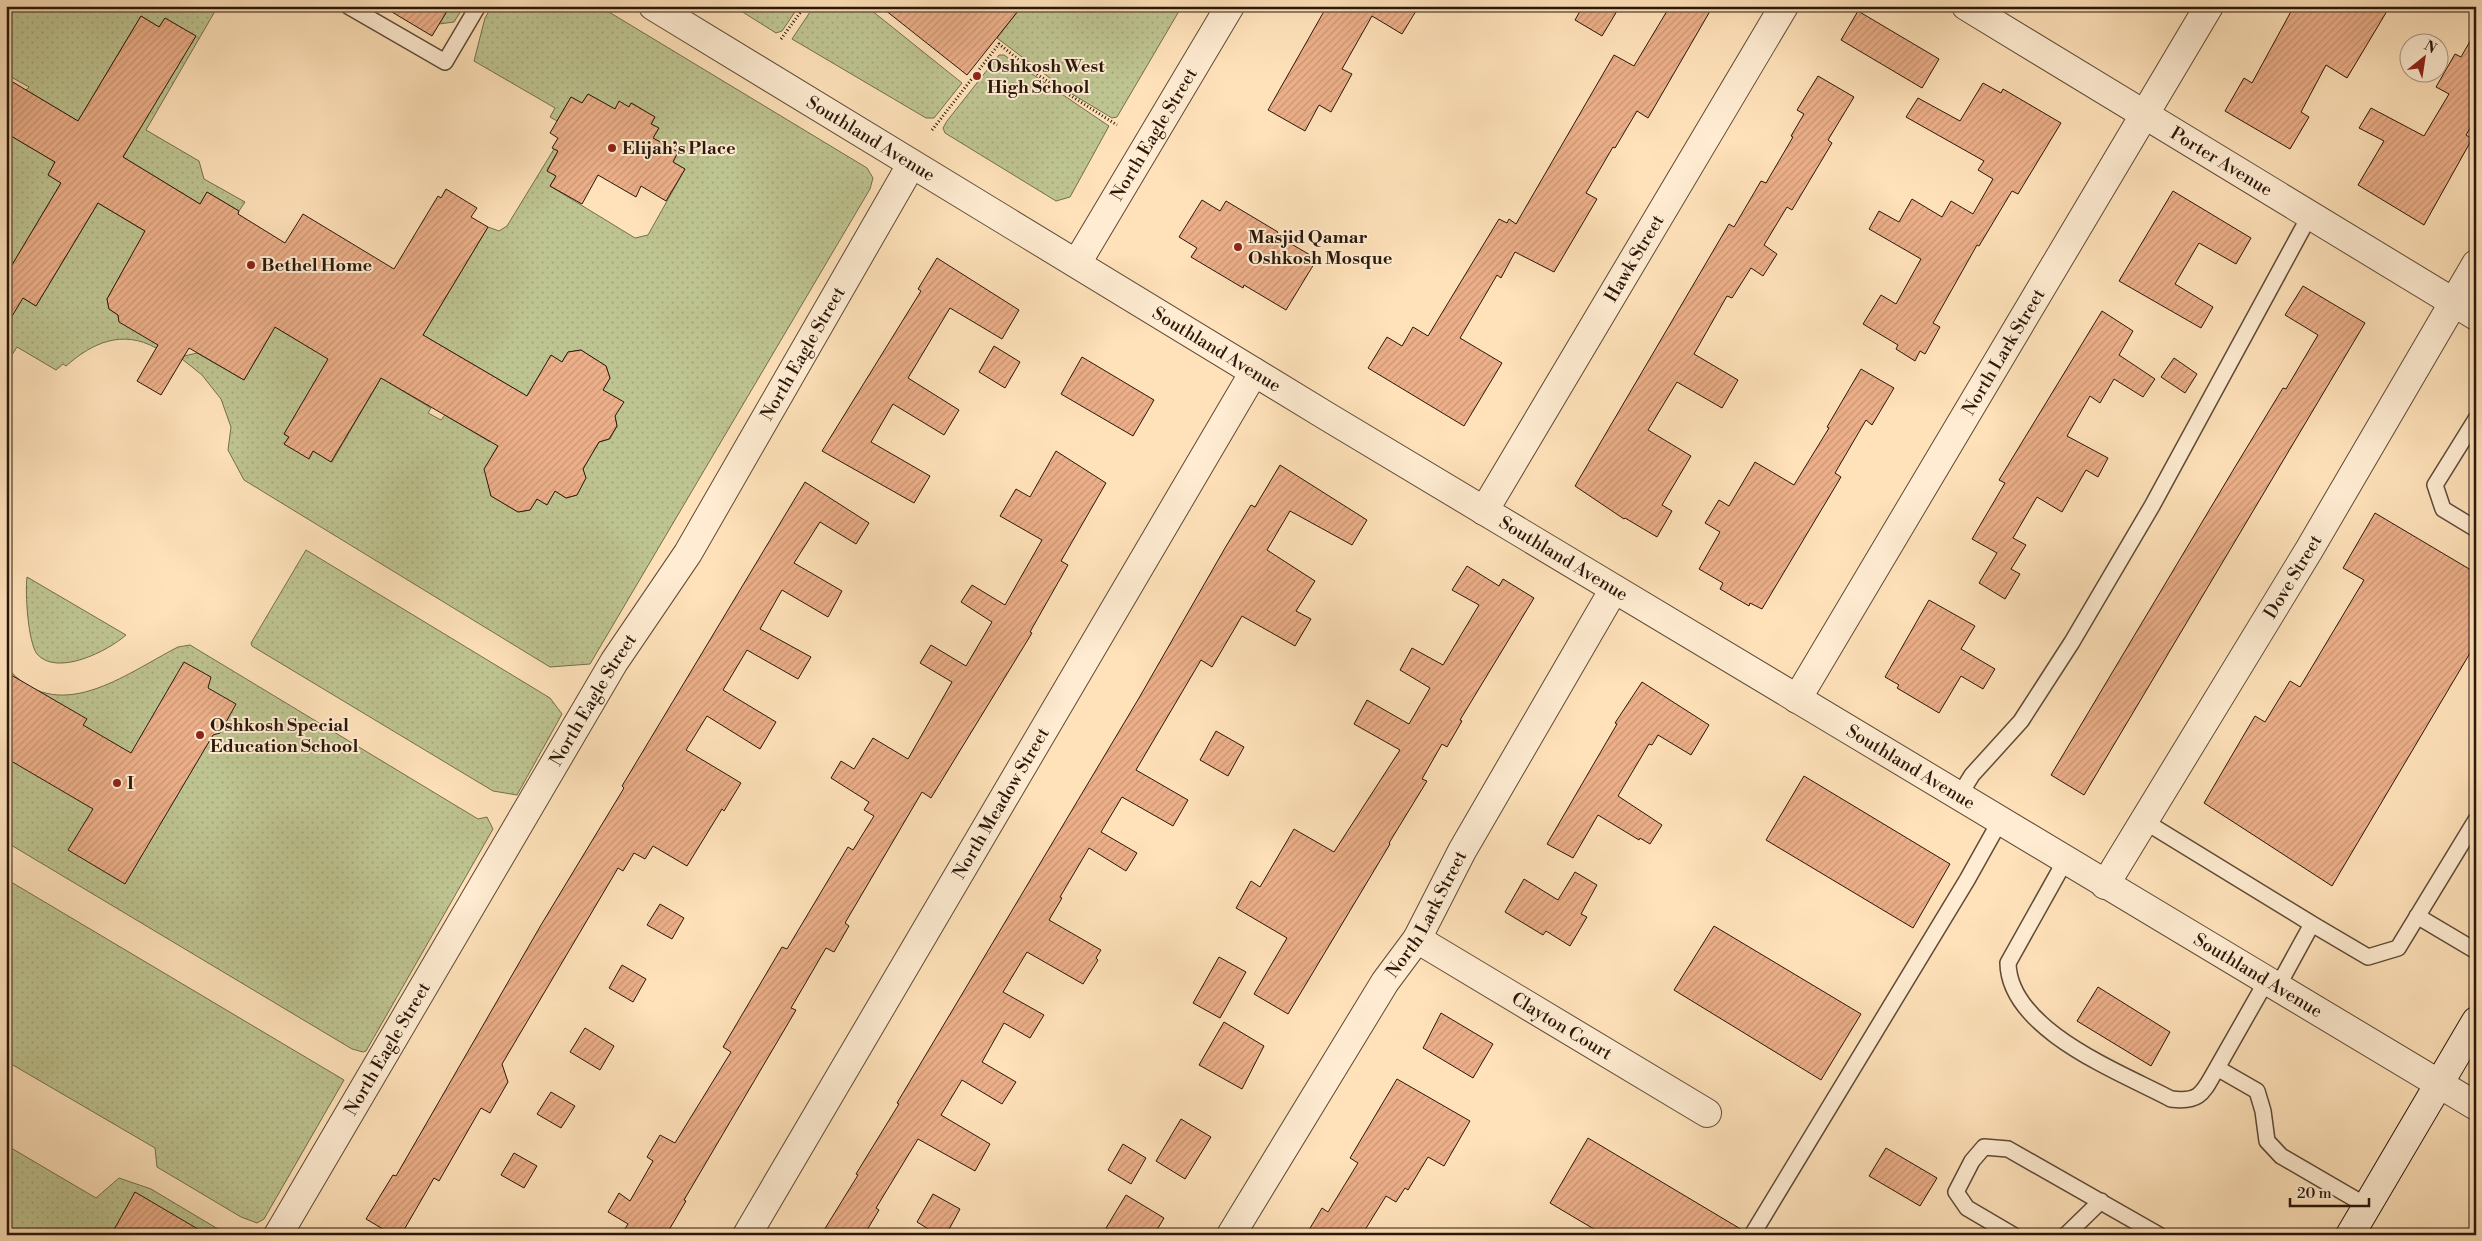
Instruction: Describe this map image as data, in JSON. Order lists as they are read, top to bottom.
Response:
{
  "streets": {
    "street": [
      "North Eagle Street",
      "Southland Avenue",
      "Porter Avenue",
      "Hawk Street",
      "North Lark Street",
      "Dove Street",
      "North Meadow Street",
      "Clayton Court"
    ]
  },
  "crossings": [
    ["North Eagle Street", "Southland Avenue"],
    ["Southland Avenue", "Hawk Street"],
    ["Southland Avenue", "North Lark Street"],
    ["Southland Avenue", "Dove Street"],
    ["Southland Avenue", "North Meadow Street"],
    ["Porter Avenue", "North Lark Street"],
    ["Porter Avenue", "Dove Street"],
    ["North Lark Street", "Clayton Court"]
  ],
  "places": [
    "Oshkosh West High School",
    "Elijah’s Place",
    "Masjid Qamar Oshkosh Mosque",
    "Bethel Home",
    "Oshkosh Special Education School",
    "I"
  ],
  "scale_bar": "20 m",
  "north": "top right"
}
